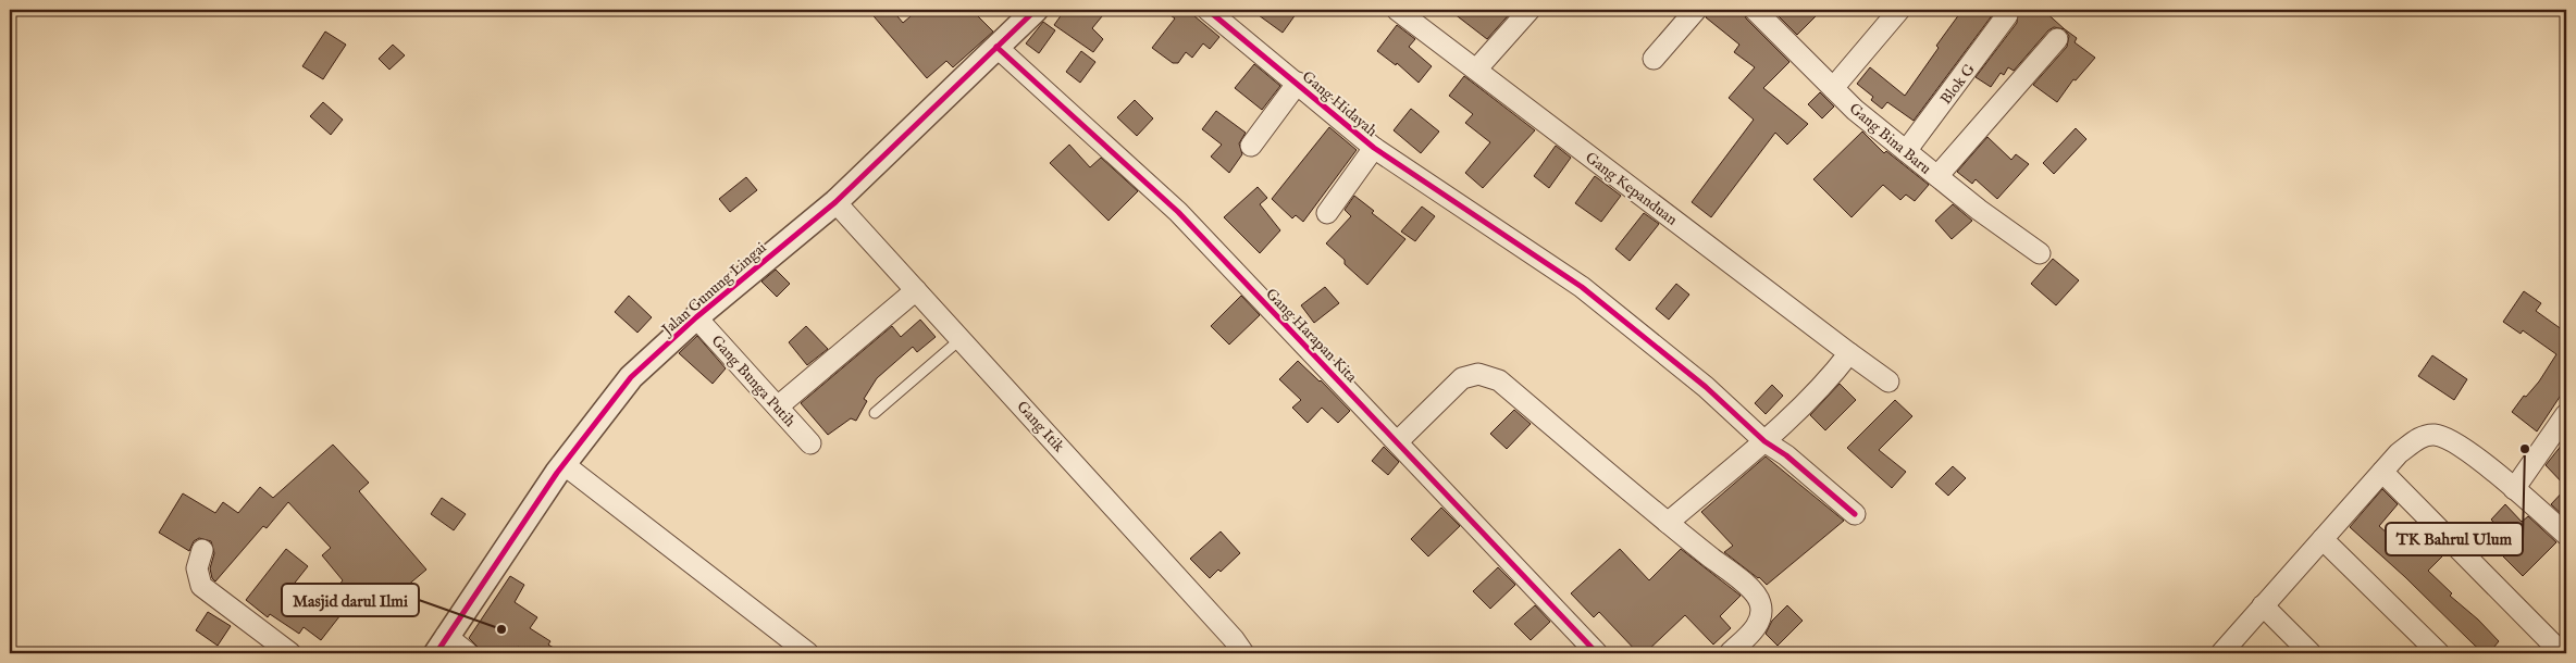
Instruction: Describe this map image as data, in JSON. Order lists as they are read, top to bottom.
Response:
{
  "streets": {
    "street": [
      "Blok G",
      "Gang Hidayah",
      "Gang Bina Baru",
      "Gang Kepanduan",
      "Jalan Gunung Lingai",
      "Gang Harapan Kita",
      "Gang Bunga Putih",
      "Gang Itik"
    ]
  },
  "crossings": [
    ["Blok G", "Gang Bina Baru"],
    ["Jalan Gunung Lingai", "Gang Harapan Kita"],
    ["Jalan Gunung Lingai", "Gang Bunga Putih"],
    ["Jalan Gunung Lingai", "Gang Itik"]
  ],
  "places": ["TK Bahrul Ulum", "Masjid darul Ilmi"]
}
